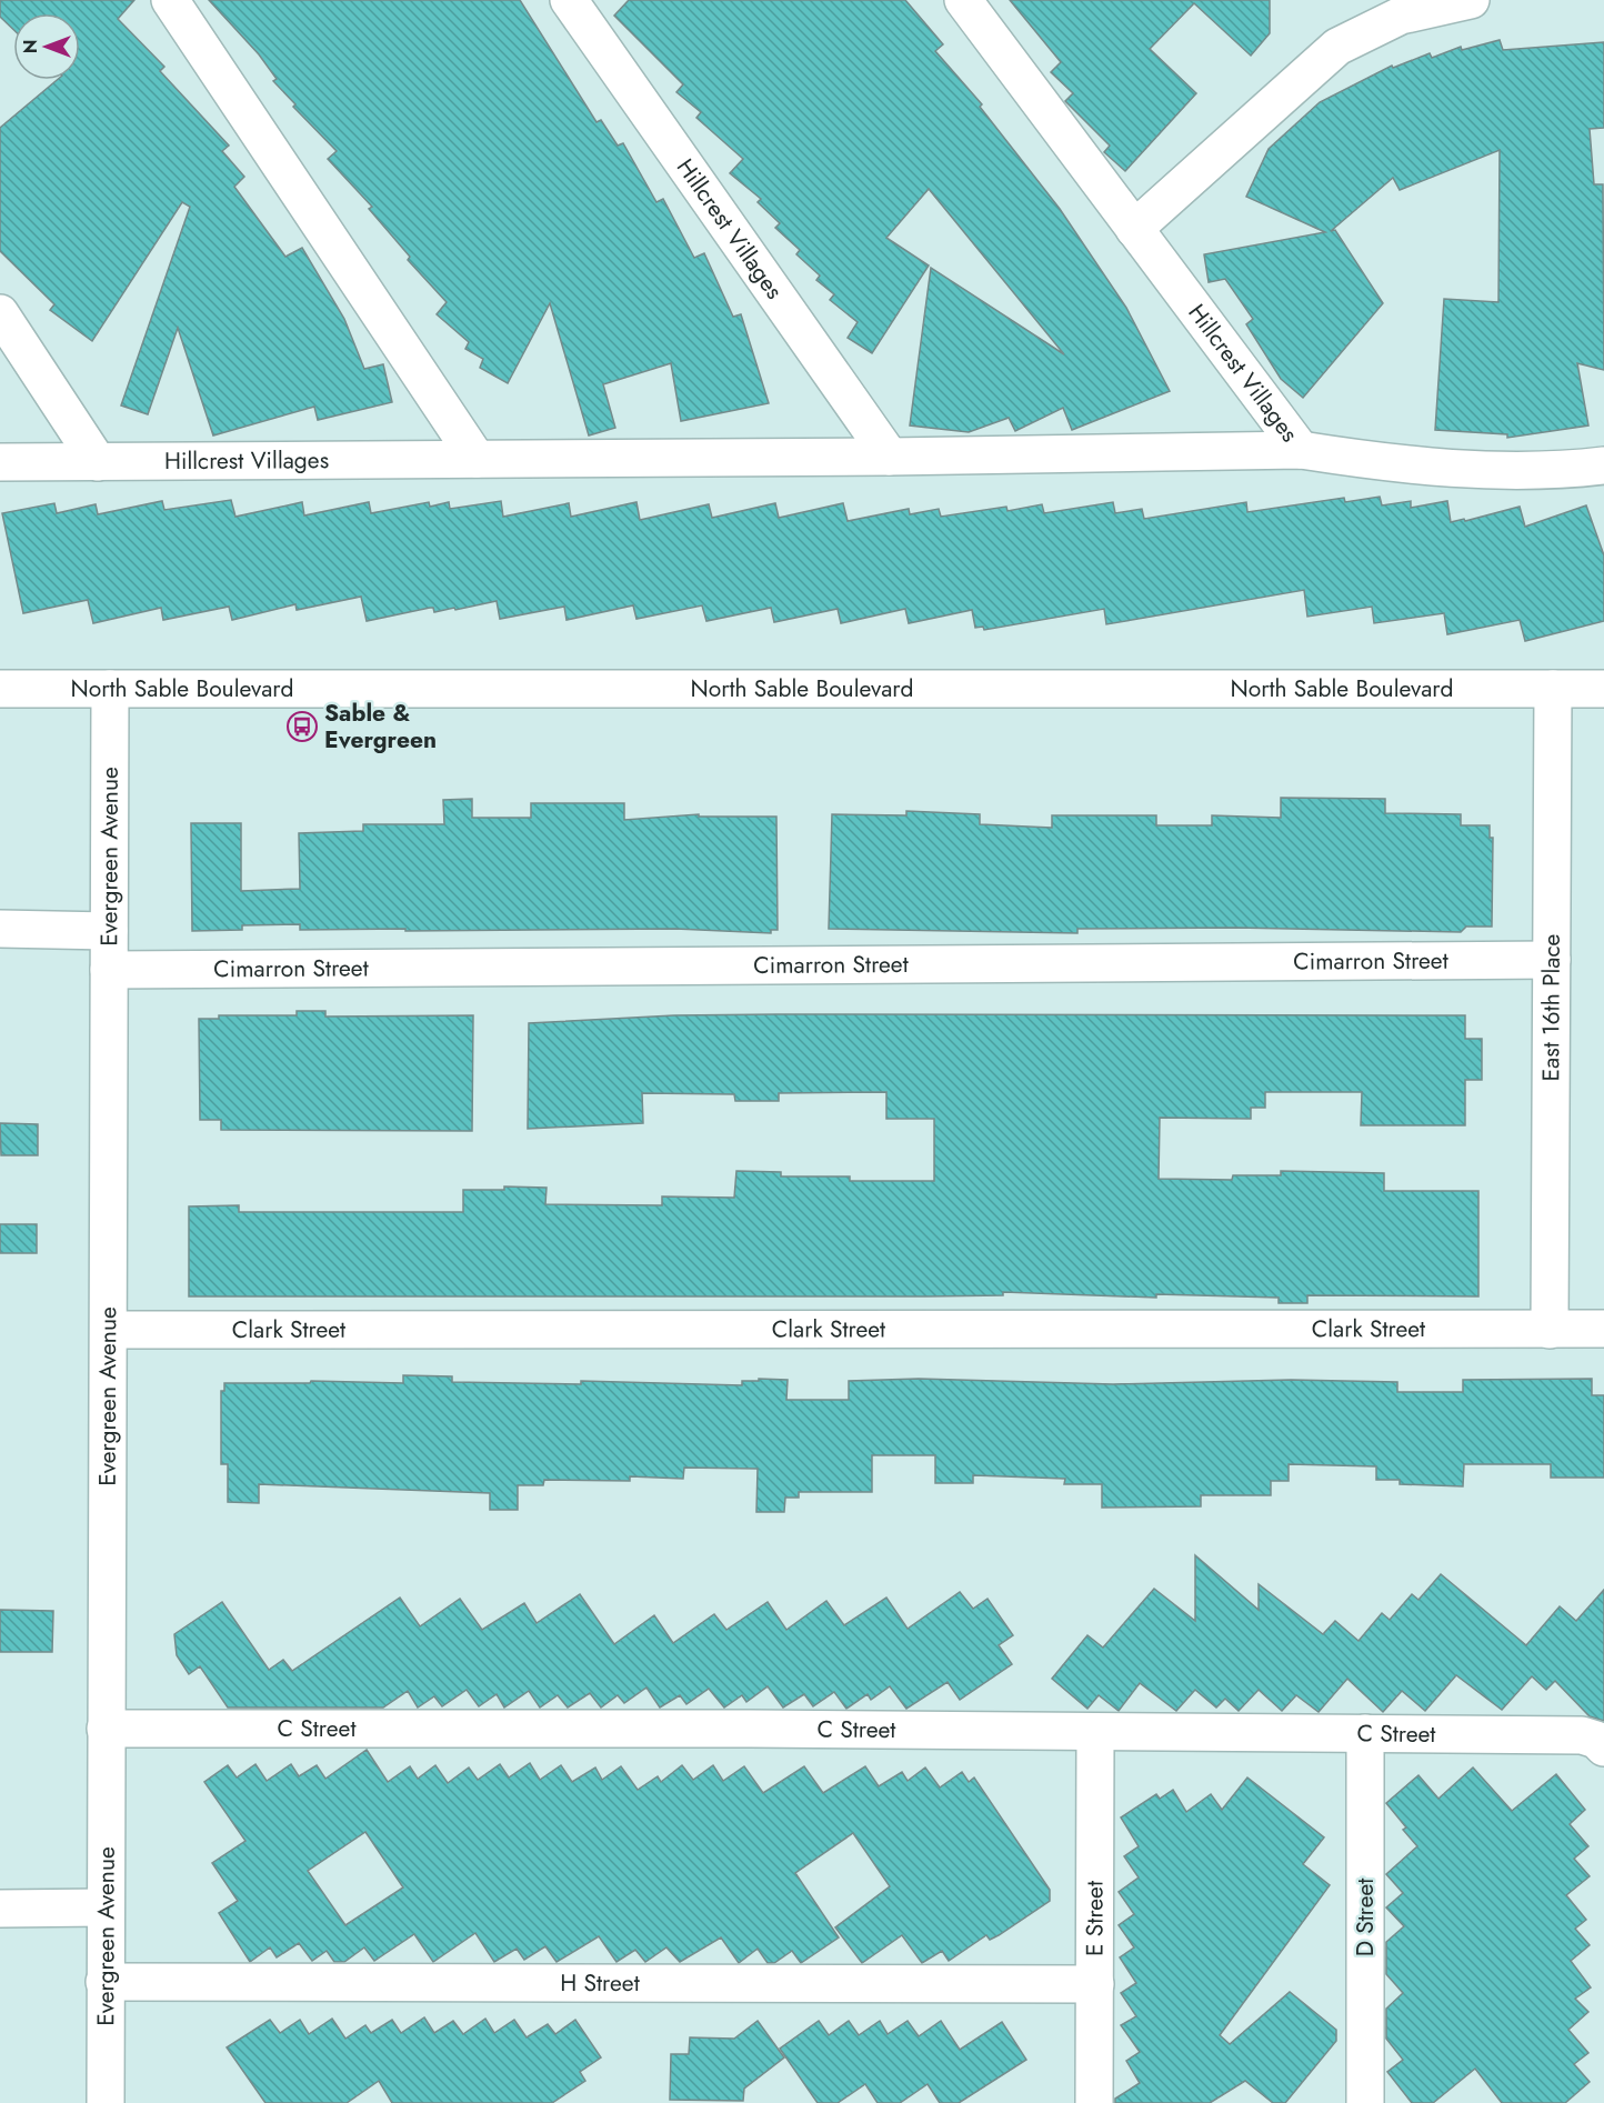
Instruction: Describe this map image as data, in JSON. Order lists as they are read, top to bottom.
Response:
{
  "streets": {
    "street": [
      "Hillcrest Villages",
      "North Sable Boulevard",
      "Evergreen Avenue",
      "Cimarron Street",
      "East 16th Place",
      "Clark Street",
      "C Street",
      "E Street",
      "D Street",
      "H Street"
    ]
  },
  "crossings": [
    ["North Sable Boulevard", "Evergreen Avenue"],
    ["North Sable Boulevard", "East 16th Place"],
    ["Evergreen Avenue", "Cimarron Street"],
    ["Evergreen Avenue", "Clark Street"],
    ["Evergreen Avenue", "C Street"],
    ["Evergreen Avenue", "H Street"],
    ["Cimarron Street", "East 16th Place"],
    ["East 16th Place", "Clark Street"],
    ["C Street", "E Street"],
    ["C Street", "D Street"],
    ["E Street", "H Street"]
  ],
  "places": {
    "bus stop": ["Sable & Evergreen"]
  },
  "north": "left"
}
